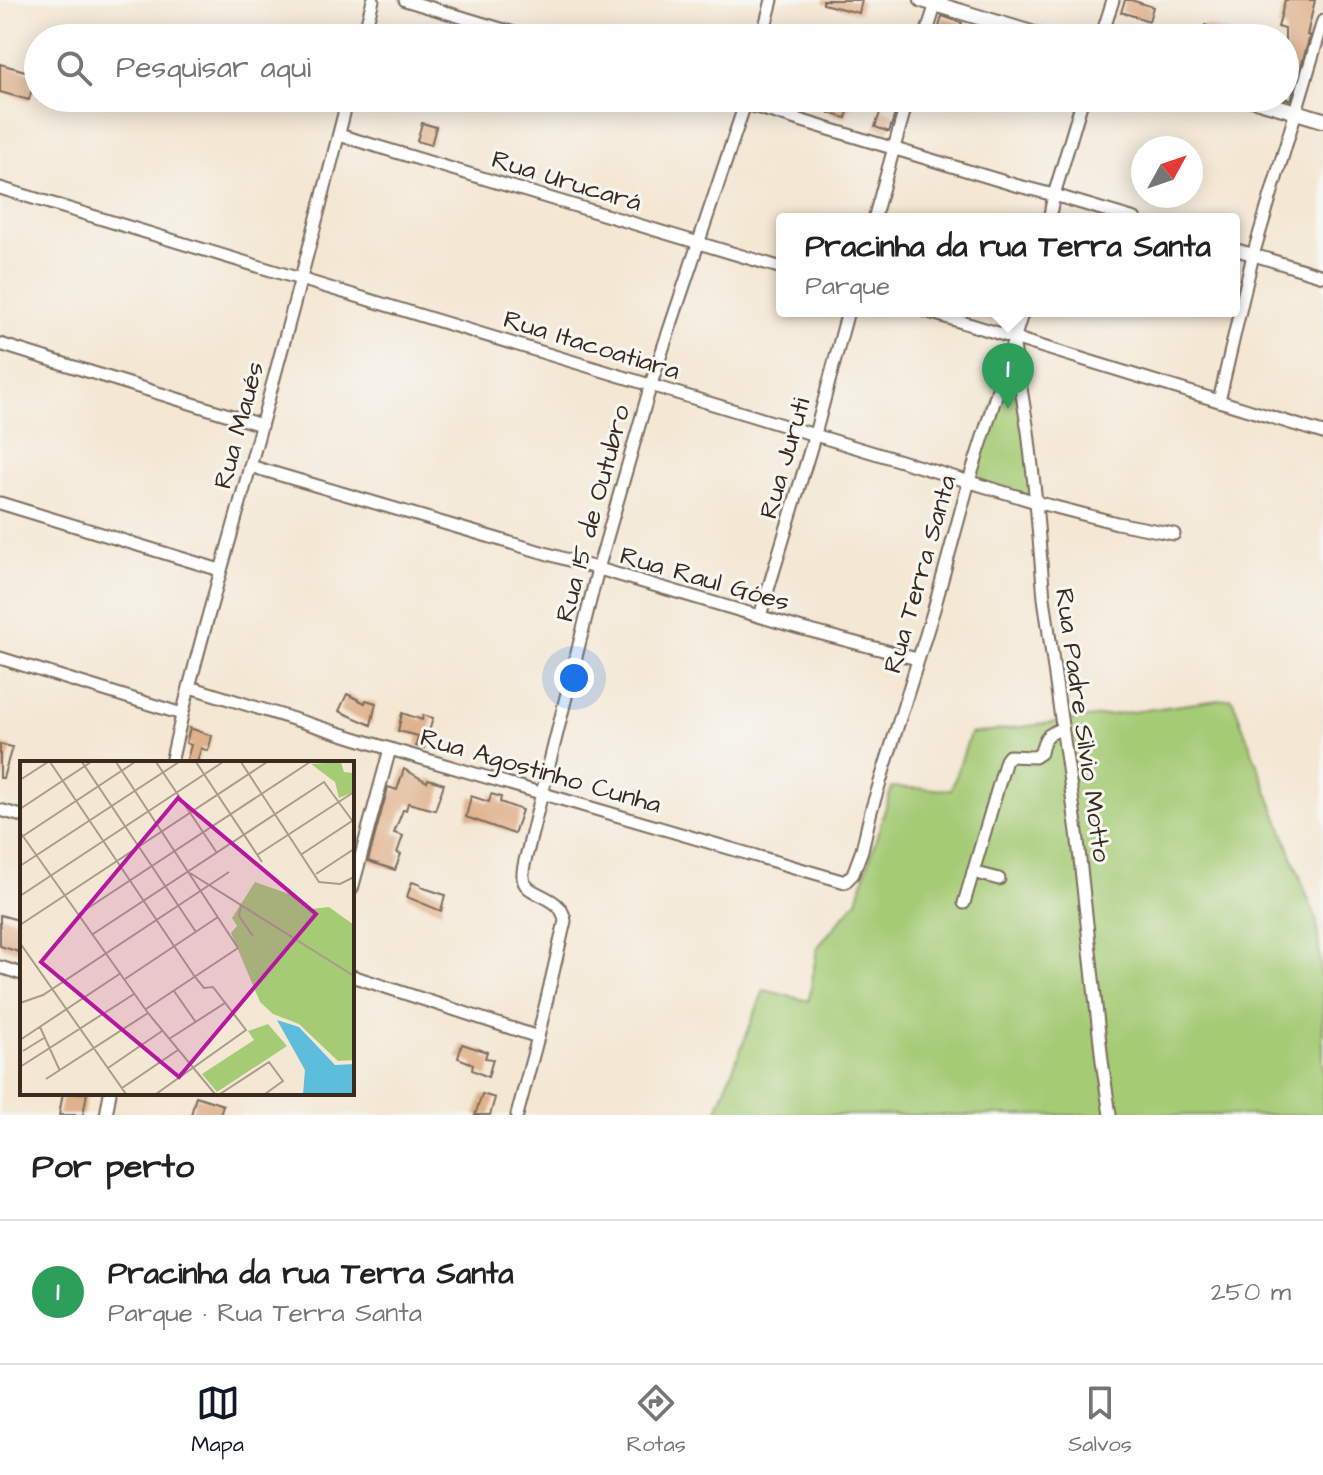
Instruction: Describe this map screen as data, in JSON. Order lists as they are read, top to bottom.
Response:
{
  "streets": {
    "street": [
      "Rua Urucará",
      "Rua Itacoatiara",
      "Rua Maués",
      "Rua Juruti",
      "Rua 15 de Outubro",
      "Rua Terra Santa",
      "Rua Raul Góes",
      "Rua Padre Silvio Motto",
      "Rua Agostinho Cunha"
    ]
  },
  "crossings": [
    ["Rua Urucará", "Rua Maués"],
    ["Rua Urucará", "Rua 15 de Outubro"],
    ["Rua Itacoatiara", "Rua Maués"],
    ["Rua Itacoatiara", "Rua Juruti"],
    ["Rua Itacoatiara", "Rua 15 de Outubro"],
    ["Rua Itacoatiara", "Rua Terra Santa"],
    ["Rua Itacoatiara", "Rua Padre Silvio Motto"],
    ["Rua Maués", "Rua Raul Góes"],
    ["Rua Maués", "Rua Agostinho Cunha"],
    ["Rua Juruti", "Rua Raul Góes"],
    ["Rua 15 de Outubro", "Rua Raul Góes"],
    ["Rua 15 de Outubro", "Rua Agostinho Cunha"],
    ["Rua Terra Santa", "Rua Raul Góes"],
    ["Rua Terra Santa", "Rua Padre Silvio Motto"],
    ["Rua Terra Santa", "Rua Agostinho Cunha"]
  ],
  "north": "top right",
  "page": {
    "search": "Pesquisar aqui",
    "popup": ["Pracinha da rua Terra Santa", "Parque"],
    "pins": "1",
    "heading": "Por perto",
    "list": [
      {
        "mark": "1",
        "name": "Pracinha da rua Terra Santa",
        "note": "Parque · Rua Terra Santa",
        "value": "250 m"
      }
    ],
    "nav": ["Mapa", "Rotas", "Salvos"]
  }
}
